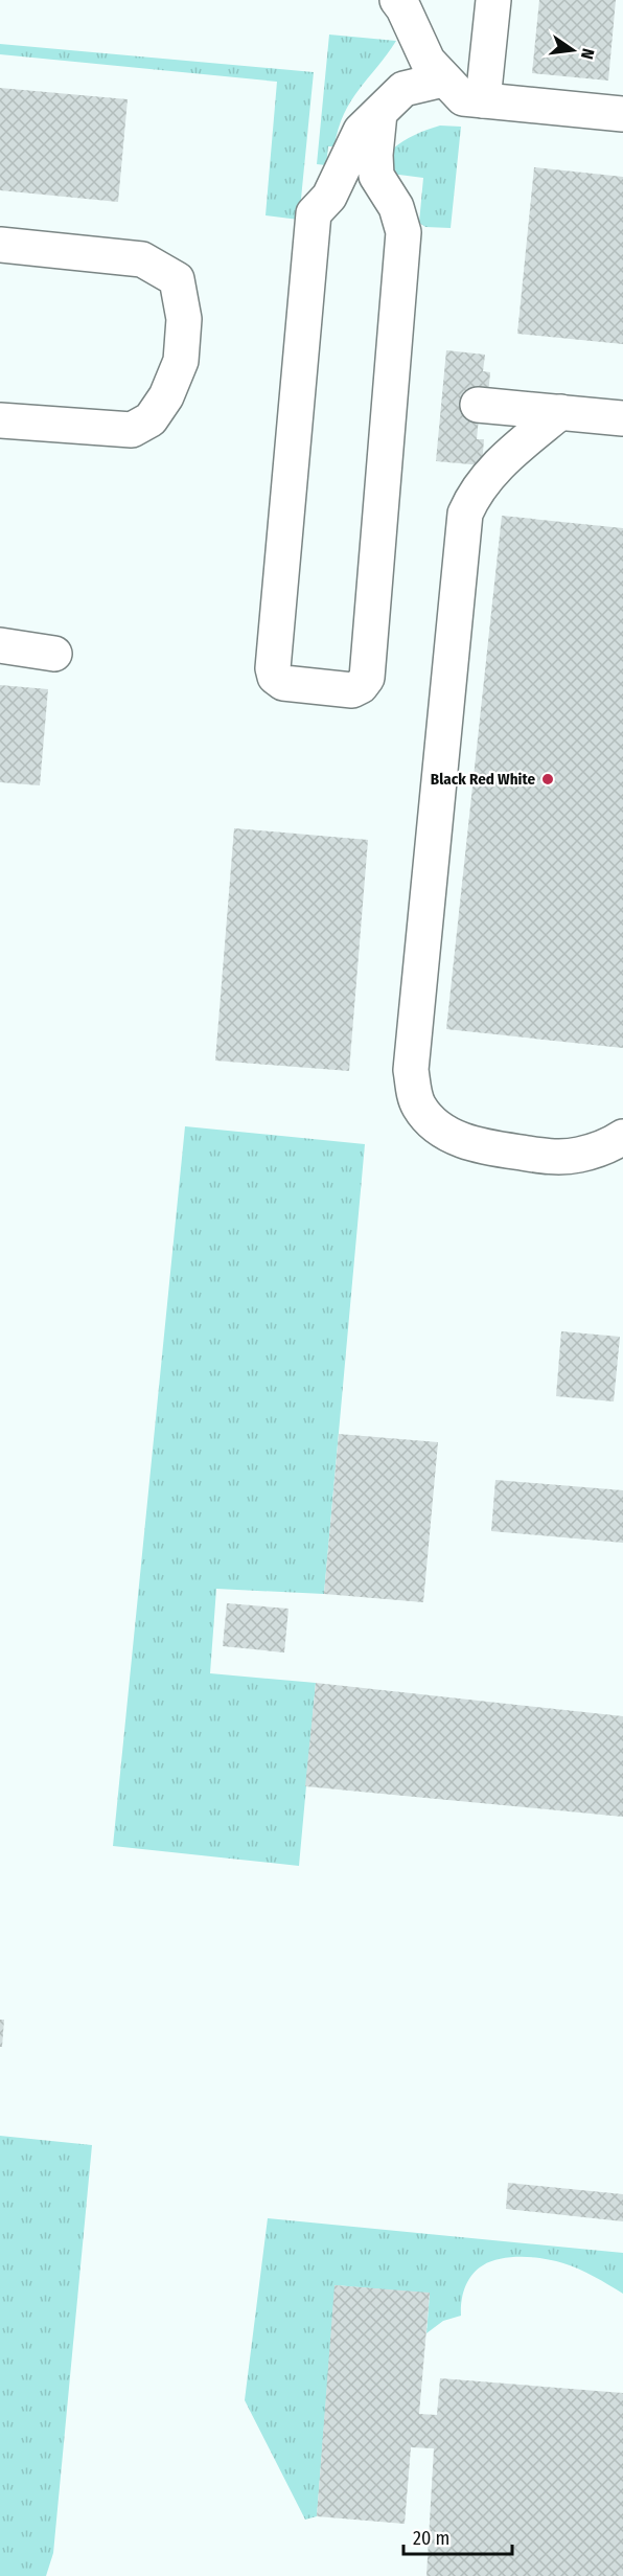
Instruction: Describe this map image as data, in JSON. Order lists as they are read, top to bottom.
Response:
{
  "places": ["Black Red White"],
  "scale_bar": "20 m",
  "north": "right"
}
